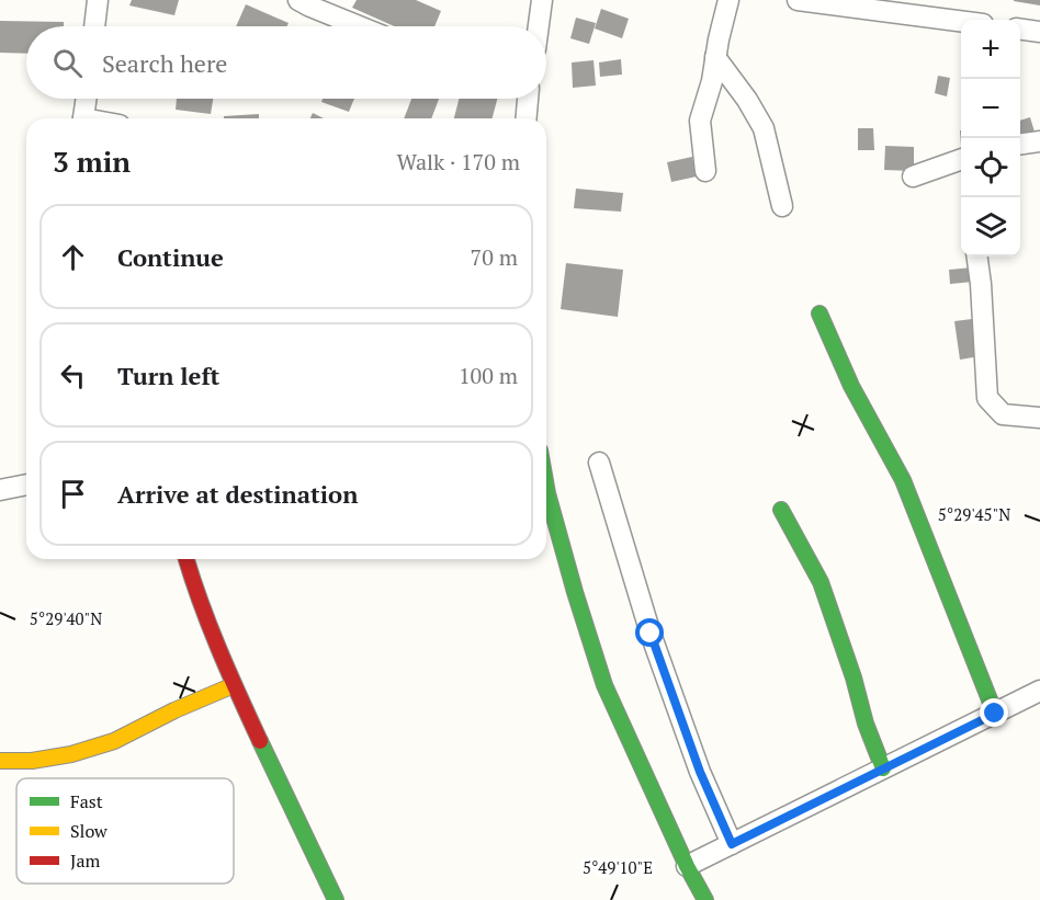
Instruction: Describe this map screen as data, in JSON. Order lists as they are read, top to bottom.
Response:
{
  "legend": ["Fast", "Slow", "Jam"],
  "page": {
    "map_buttons": ["+", "−"],
    "search": "Search here",
    "heading": ["3 min", "Walk · 170 m"],
    "list": [
      ["Continue", "70 m"],
      ["Turn left", "100 m"],
      "Arrive at destination"
    ]
  },
  "coordinates": ["5°29'45\"N", "5°29'40\"N", "5°49'10\"E"]
}
